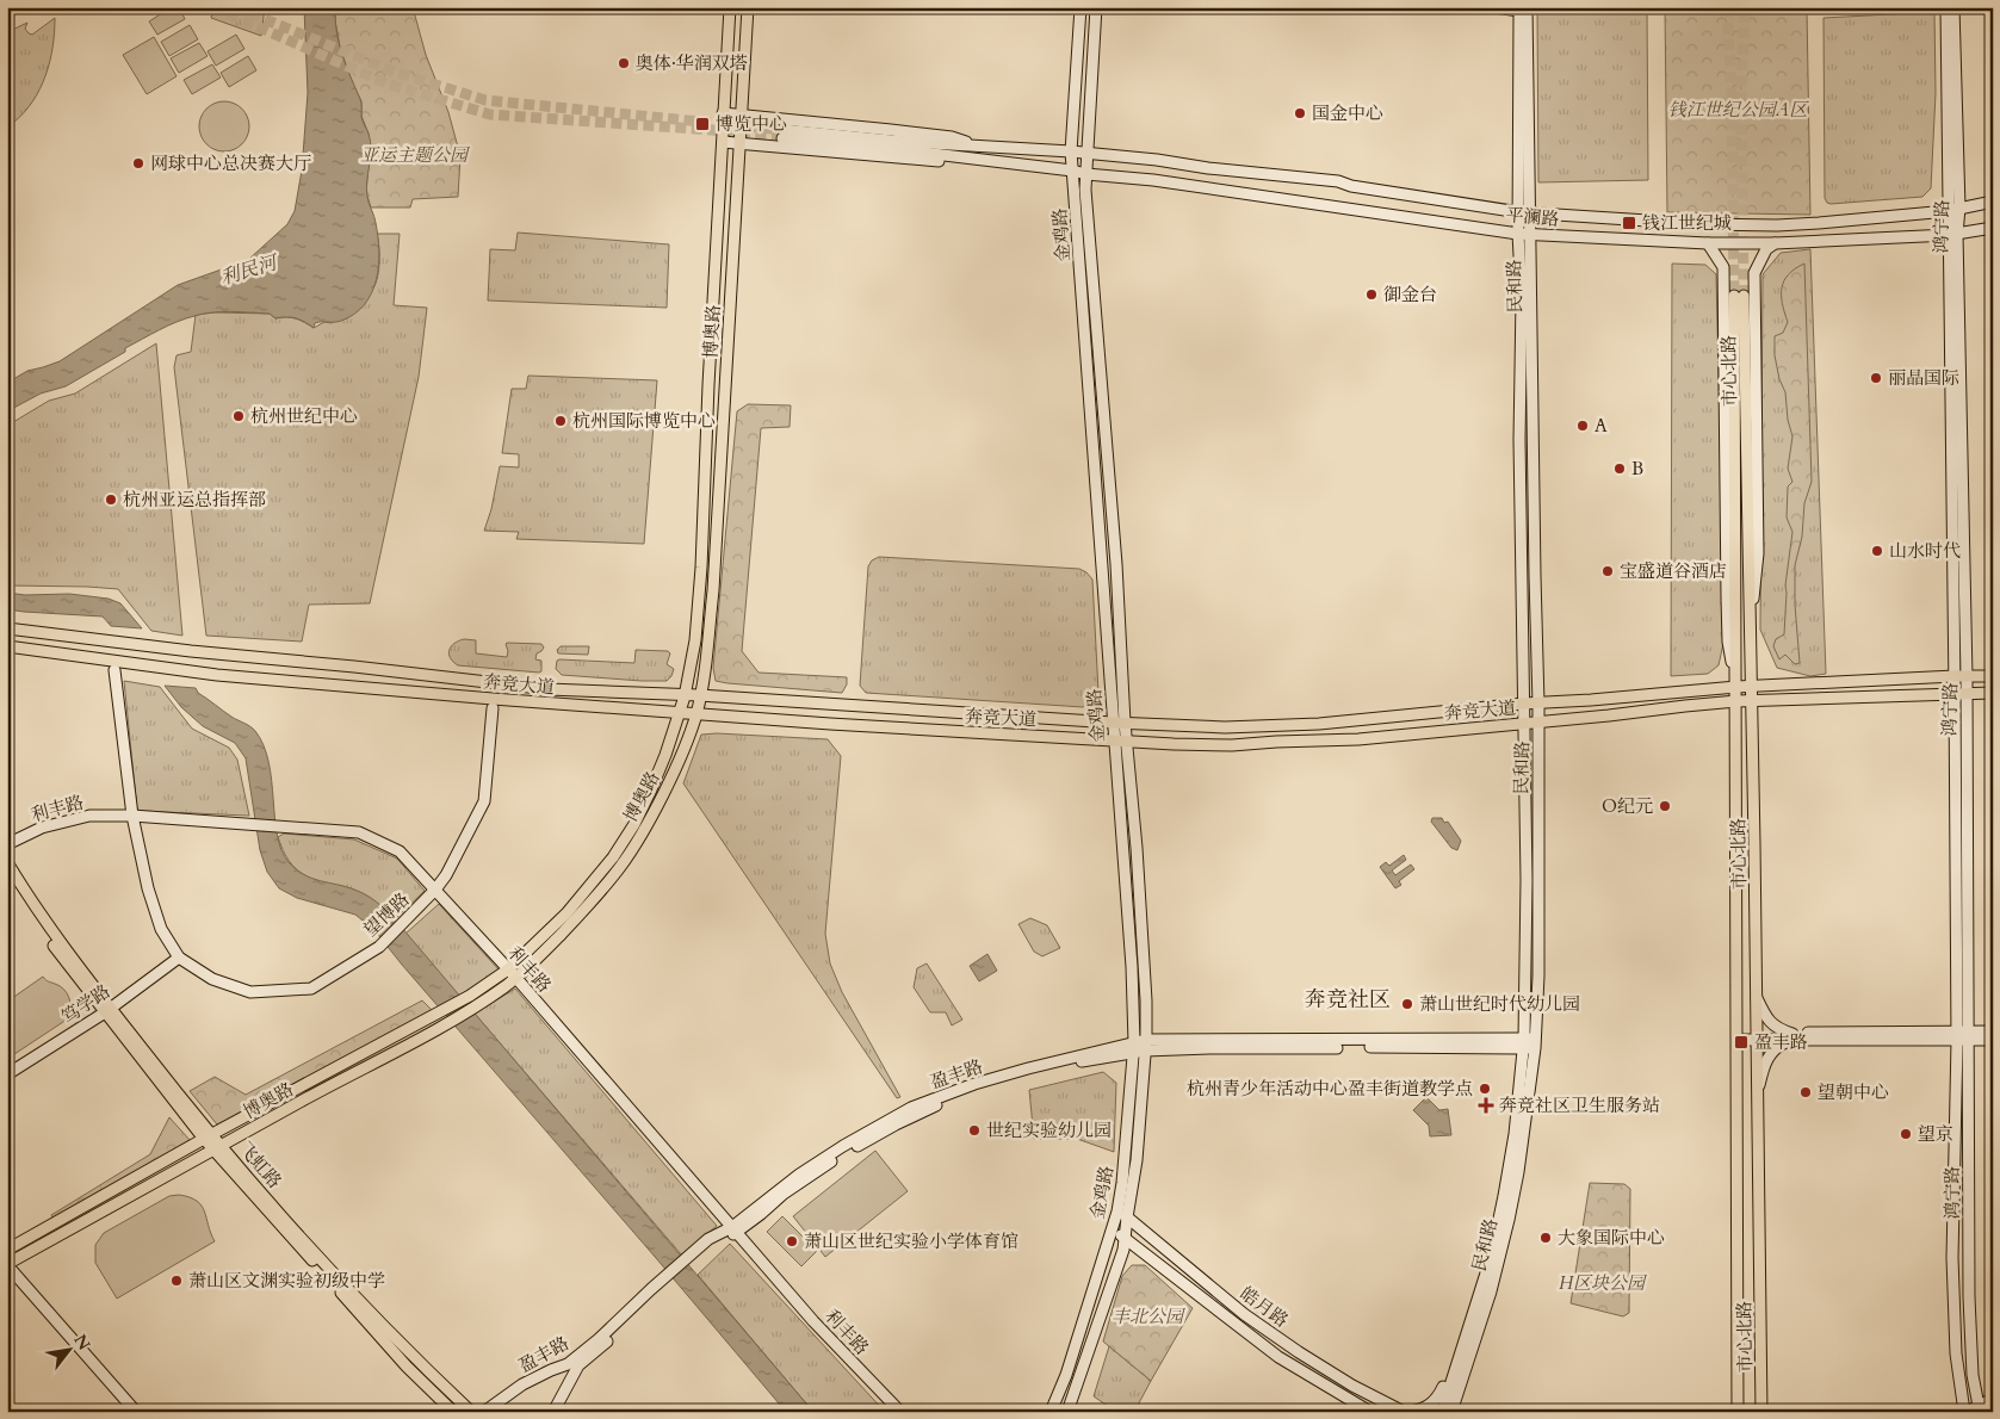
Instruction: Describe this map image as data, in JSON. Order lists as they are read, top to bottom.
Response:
{
  "streets": {
    "main road": [
      "平澜路",
      "鸿宁路",
      "金鸡路",
      "民和路",
      "博奥路",
      "市心北路",
      "奔竞大道",
      "利丰路",
      "望博路",
      "笃学路",
      "盈丰路",
      "飞虹路",
      "皓月路"
    ]
  },
  "crossings": [
    ["平澜路", "鸿宁路"],
    ["平澜路", "金鸡路"],
    ["平澜路", "民和路"],
    ["鸿宁路", "奔竞大道"],
    ["金鸡路", "奔竞大道"],
    ["金鸡路", "盈丰路"],
    ["金鸡路", "皓月路"],
    ["民和路", "奔竞大道"],
    ["民和路", "盈丰路"],
    ["博奥路", "奔竞大道"],
    ["博奥路", "利丰路"],
    ["博奥路", "飞虹路"],
    ["市心北路", "奔竞大道"],
    ["利丰路", "望博路"],
    ["利丰路", "盈丰路"],
    ["望博路", "笃学路"],
    ["笃学路", "飞虹路"]
  ],
  "districts": ["奔竞社区"],
  "water": ["利民河"],
  "parks": [
    "钱江世纪公园A区",
    "亚运主题公园",
    "H区块公园",
    "丰北公园"
  ],
  "places": {
    "other": [
      "奥体·华润双塔",
      "国金中心",
      "网球中心总决赛大厅",
      "御金台",
      "丽晶国际",
      "杭州世纪中心",
      "杭州国际博览中心",
      "A",
      "B",
      "杭州亚运总指挥部",
      "山水时代",
      "宝盛道谷酒店",
      "O纪元",
      "萧山世纪时代幼儿园",
      "杭州青少年活动中心盈丰街道教学点",
      "望朝中心",
      "世纪实验幼儿园",
      "望京",
      "大象国际中心",
      "萧山区世纪实验小学体育馆",
      "萧山区文渊实验初级中学"
    ],
    "transit": ["博览中心", "钱江世纪城", "盈丰路"],
    "health": ["奔竞社区卫生服务站"]
  },
  "north": "top right"
}
